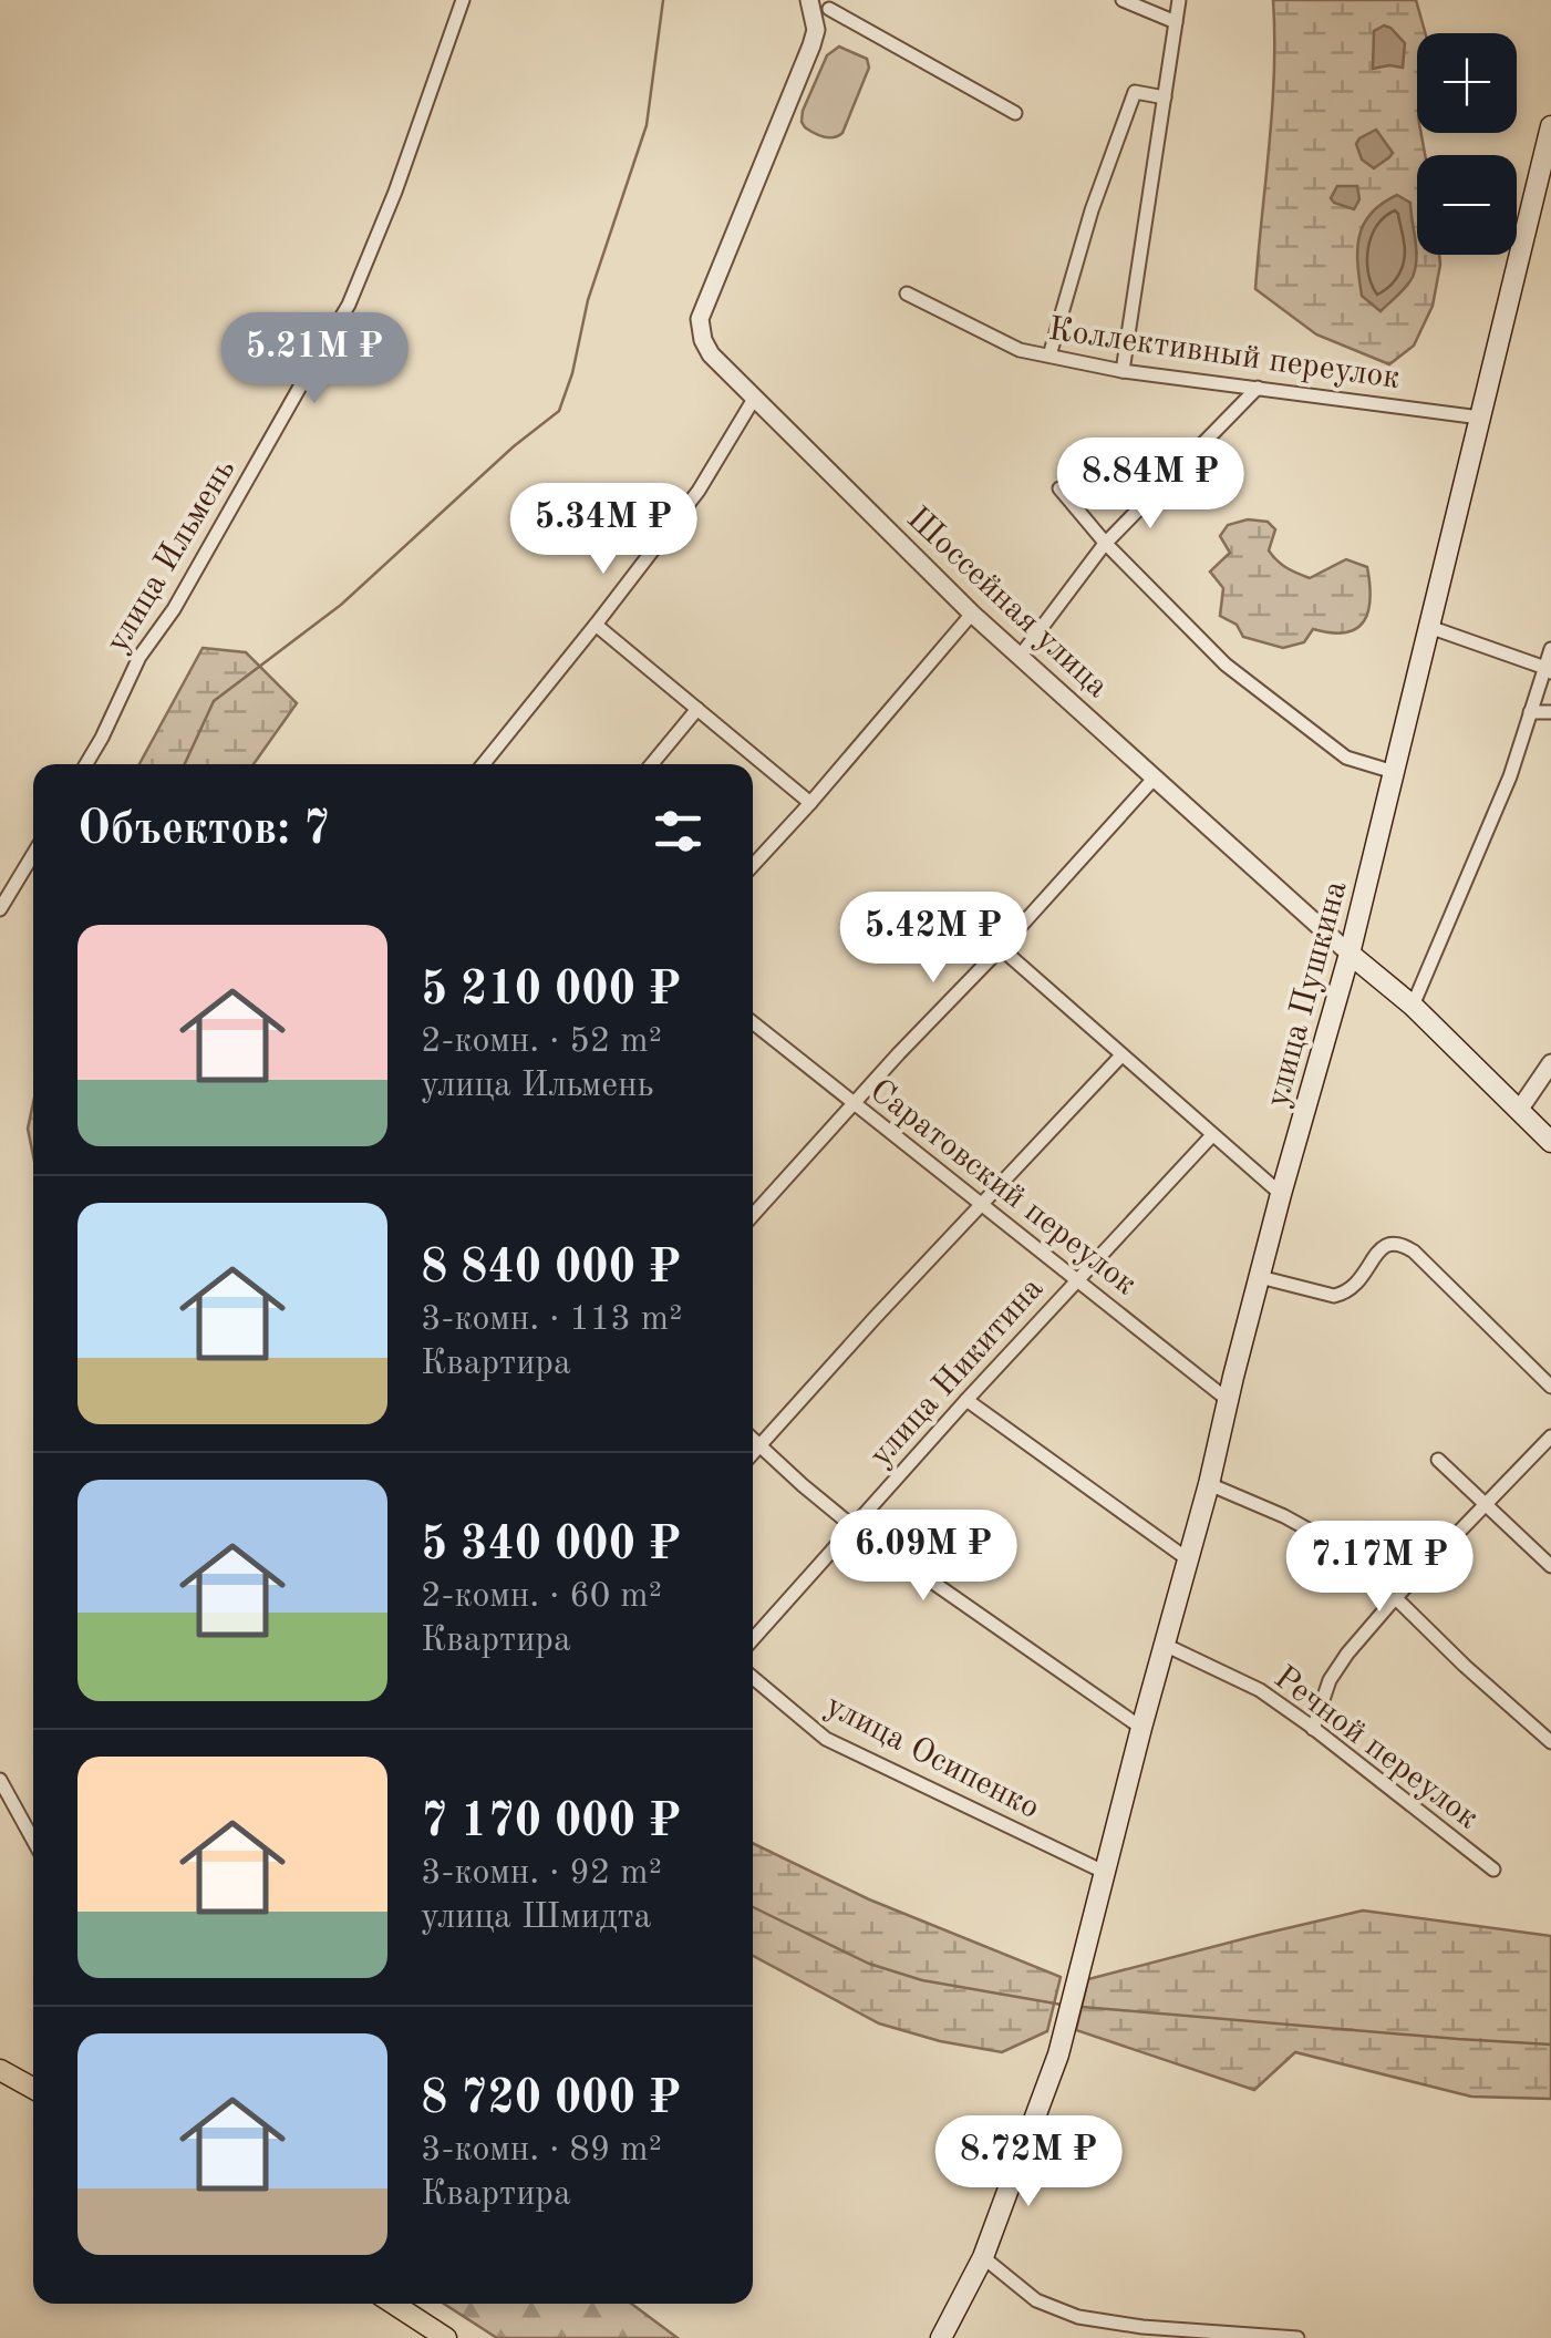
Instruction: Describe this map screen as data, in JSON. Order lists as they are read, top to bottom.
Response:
{
  "streets": {
    "main road": ["Шоссейная улица", "улица Пушкина"],
    "street": [
      "Коллективный переулок",
      "улица Ильмень",
      "Саратовский переулок",
      "улица Никитина",
      "Речной переулок",
      "улица Осипенко"
    ]
  },
  "crossings": [
    ["Коллективный переулок", "улица Пушкина"],
    ["Шоссейная улица", "улица Пушкина"],
    ["улица Пушкина", "Саратовский переулок"],
    ["улица Пушкина", "Речной переулок"],
    ["улица Пушкина", "улица Осипенко"],
    ["Саратовский переулок", "улица Никитина"]
  ],
  "page": {
    "map_buttons": ["+", "−"],
    "price": [
      "5.21M ₽",
      "8.84M ₽",
      "5.34M ₽",
      "5.42M ₽",
      "6.09M ₽",
      "7.17M ₽",
      "8.72M ₽"
    ],
    "heading": "Объектов: 7",
    "list": [
      {
        "name": "5 210 000 ₽",
        "note": "2-комн. · 52 m² · улица Ильмень"
      },
      {
        "name": "8 840 000 ₽",
        "note": "3-комн. · 113 m² · Квартира"
      },
      {
        "name": "5 340 000 ₽",
        "note": "2-комн. · 60 m² · Квартира"
      },
      {
        "name": "7 170 000 ₽",
        "note": "3-комн. · 92 m² · улица Шмидта"
      },
      {
        "name": "8 720 000 ₽",
        "note": "3-комн. · 89 m² · Квартира"
      }
    ]
  }
}
